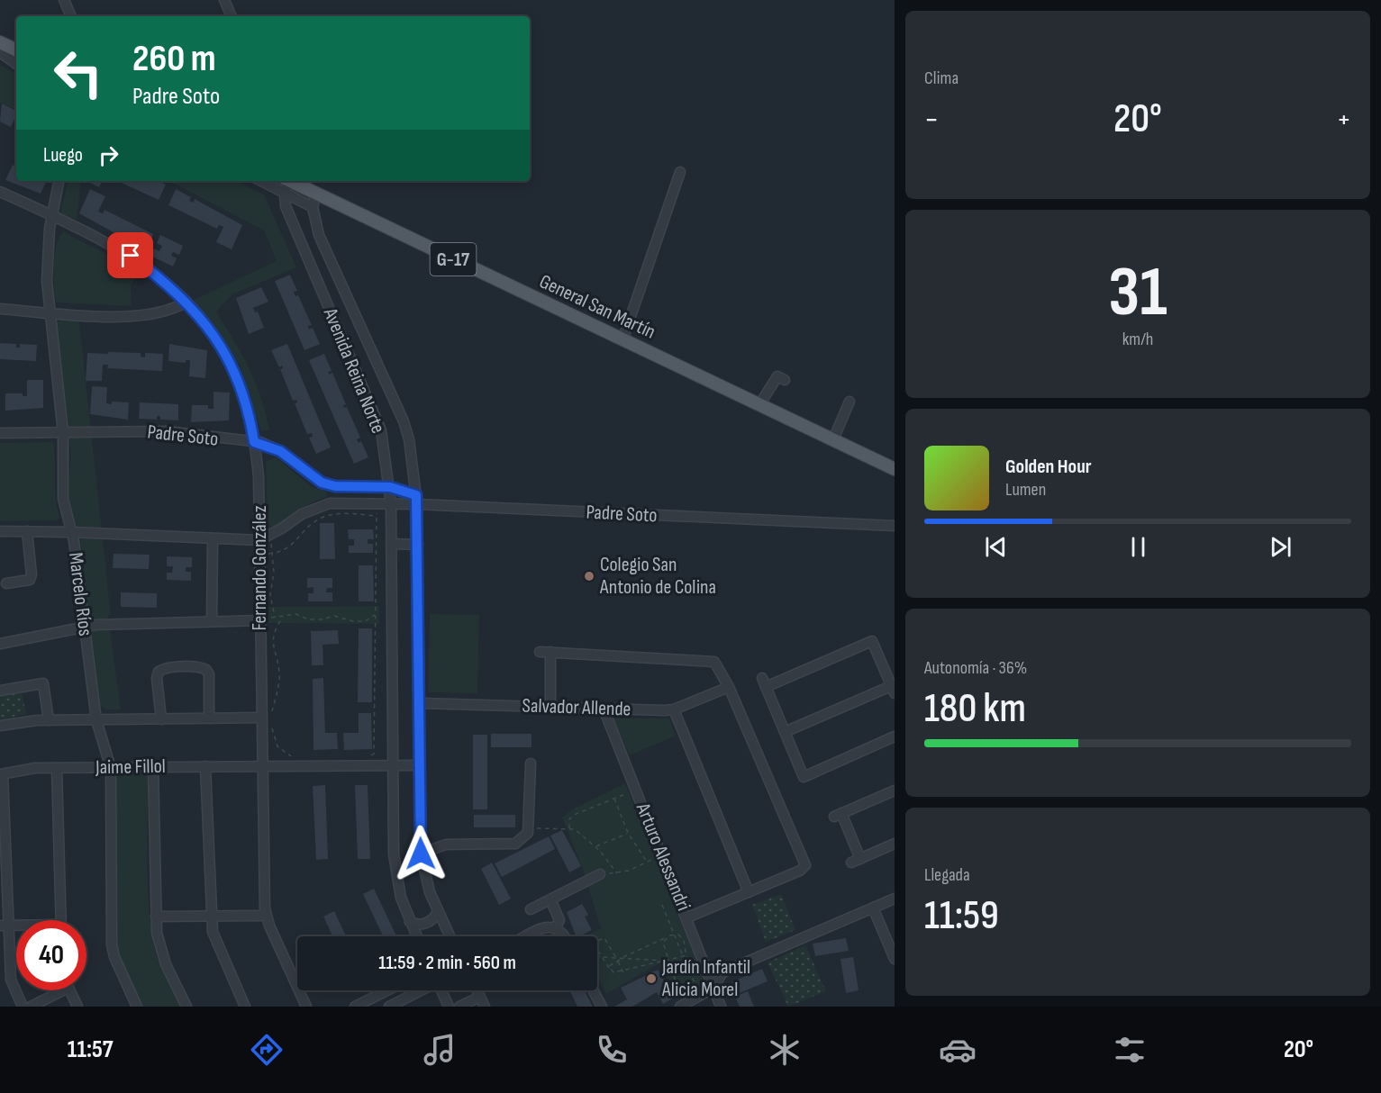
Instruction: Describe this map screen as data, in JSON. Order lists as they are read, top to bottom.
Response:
{
  "streets": {
    "main road": ["G-17", "General San Martín"],
    "street": [
      "Avenida Reina Norte",
      "Padre Soto",
      "Fernando González",
      "Marcelo Ríos",
      "Salvador Allende",
      "Jaime Fillol",
      "Arturo Alessandri"
    ]
  },
  "crossings": [
    ["General San Martín", "Avenida Reina Norte"],
    ["Avenida Reina Norte", "Padre Soto"],
    ["Avenida Reina Norte", "Salvador Allende"],
    ["Padre Soto", "Fernando González"],
    ["Padre Soto", "Marcelo Ríos"],
    ["Fernando González", "Marcelo Ríos"],
    ["Fernando González", "Jaime Fillol"],
    ["Marcelo Ríos", "Jaime Fillol"],
    ["Salvador Allende", "Arturo Alessandri"]
  ],
  "places": ["Colegio San Antonio de Colina", "Jardín Infantil Alicia Morel"],
  "page": {
    "tile": [
      "Clima",
      ["31", "km/h"],
      ["Autonomía · 36%", "180 km"],
      ["Llegada", "11:59"]
    ],
    "turn": ["260 m", "Padre Soto"],
    "heat": ["−", "20°", "+"],
    "then": "Luego",
    "song": ["Golden Hour", "Lumen"],
    "limit": "40",
    "trip": "11:59 · 2 min · 560 m",
    "tabs": ["11:57", "20°"]
  }
}
